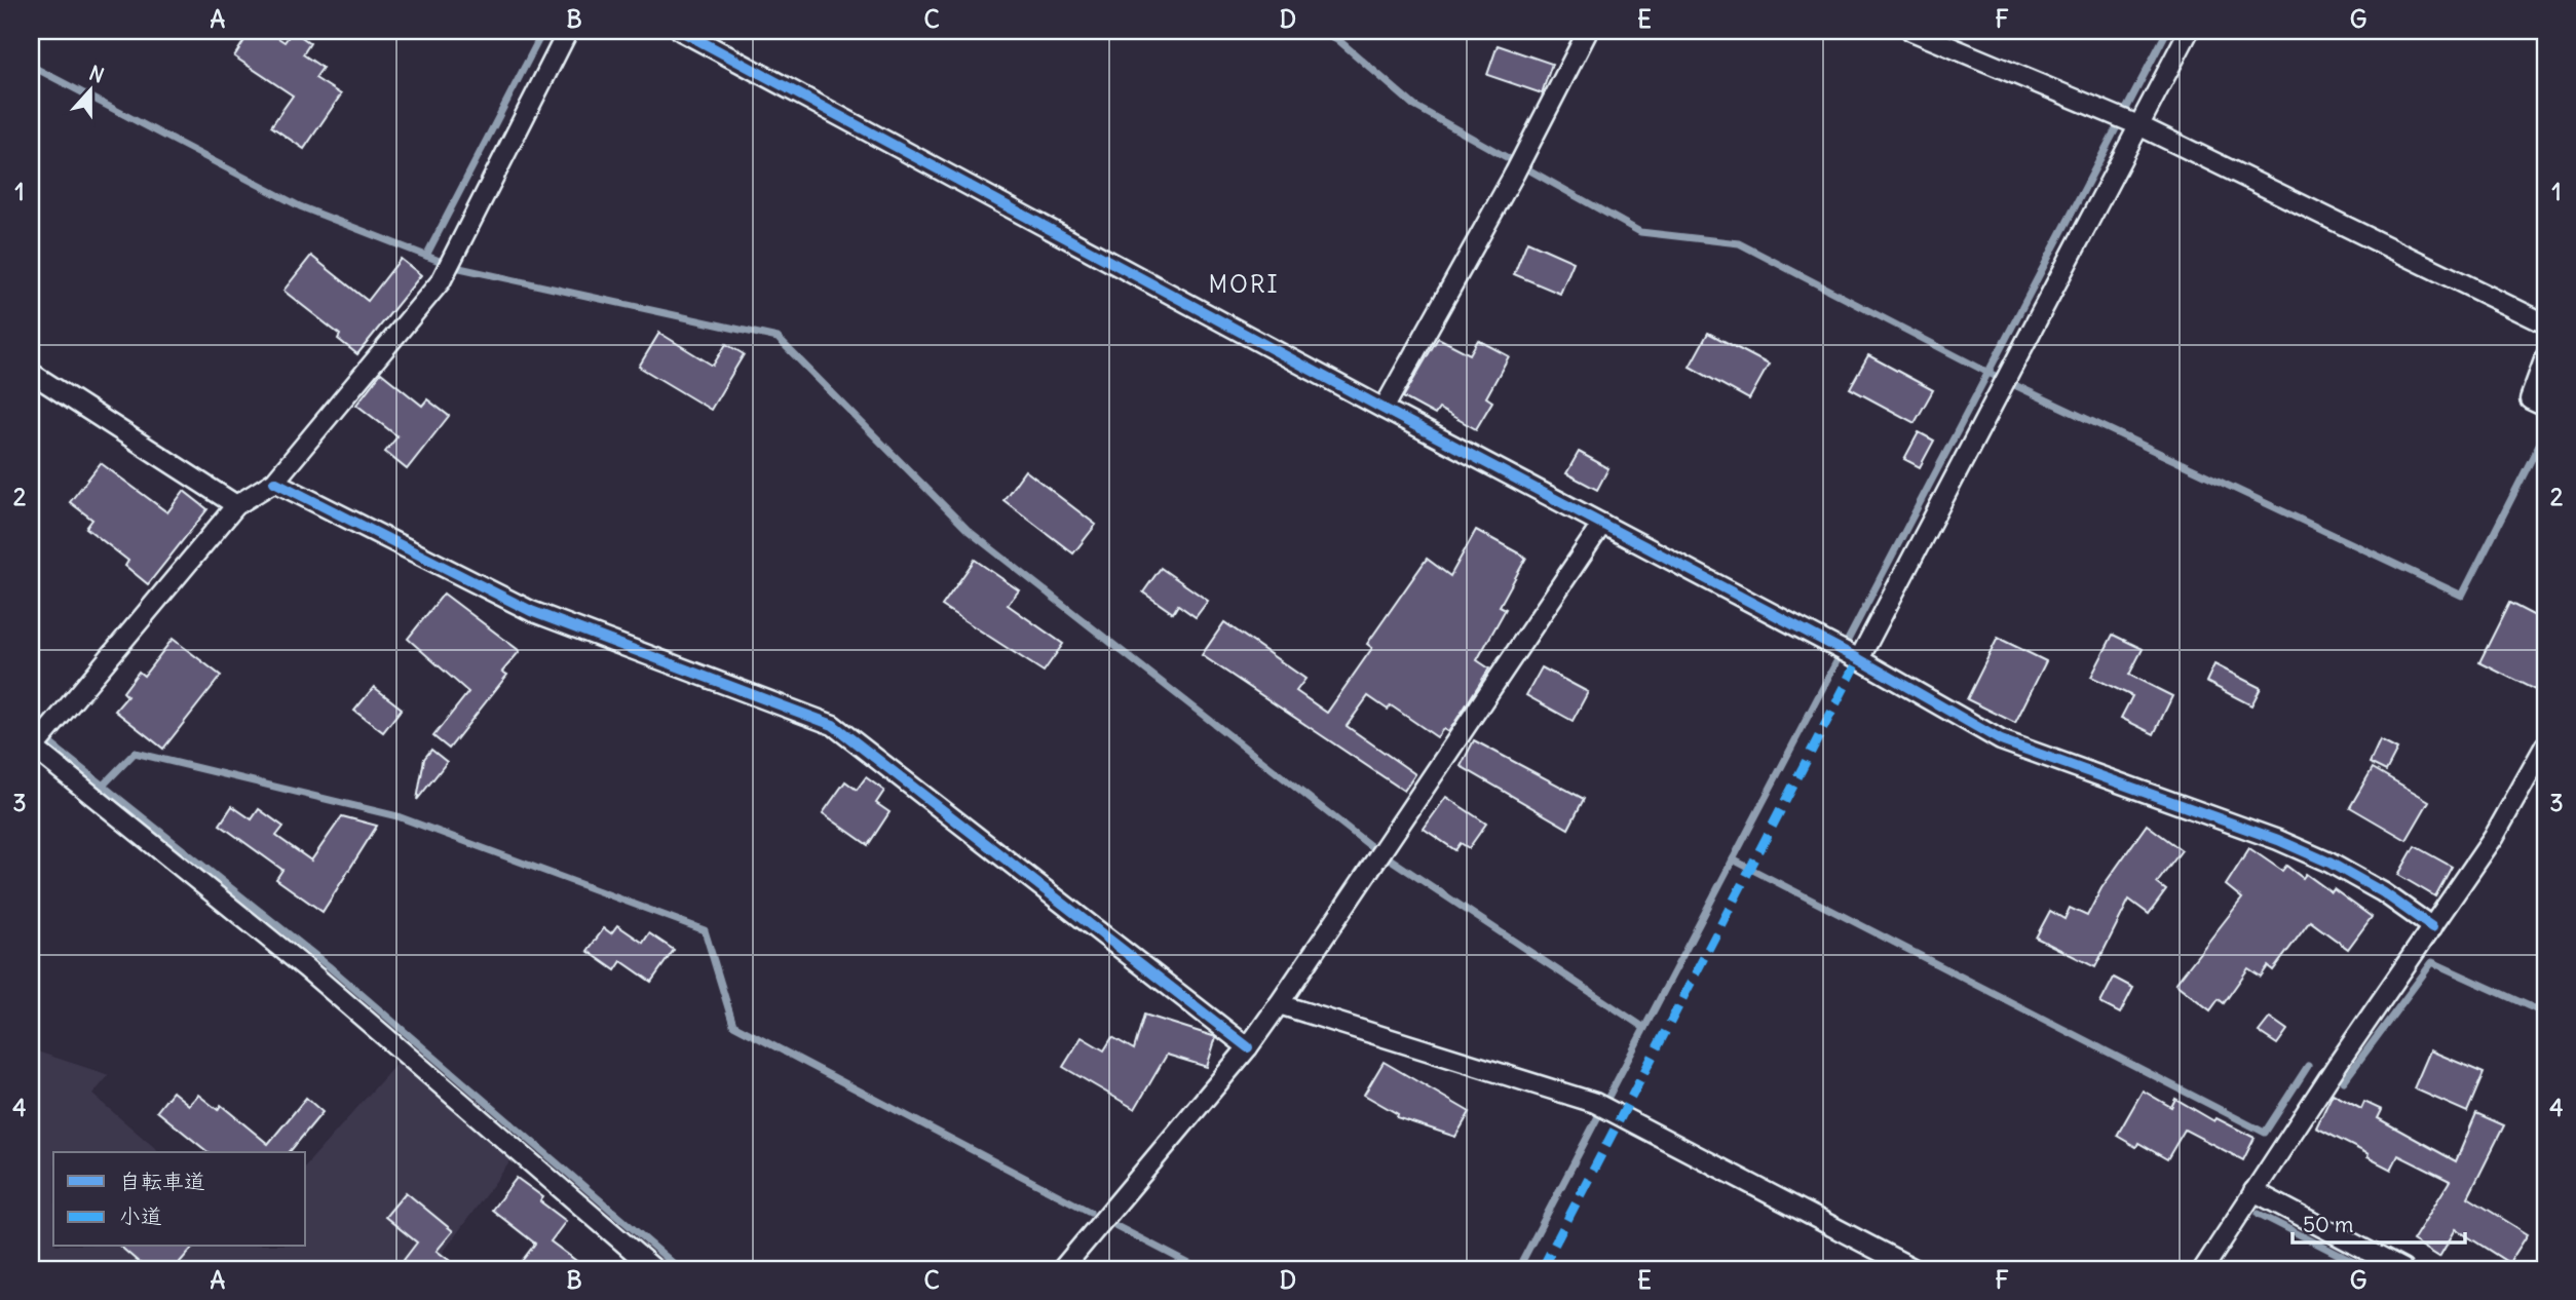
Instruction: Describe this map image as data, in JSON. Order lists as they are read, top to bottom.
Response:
{
  "districts": ["MORI"],
  "legend": ["自転車道", "小道"],
  "scale_bar": "50 m",
  "north": "top",
  "grid": {
    "columns": [
      "A",
      "B",
      "C",
      "D",
      "E",
      "F",
      "G"
    ],
    "rows": [
      "1",
      "2",
      "3",
      "4"
    ]
  }
}
